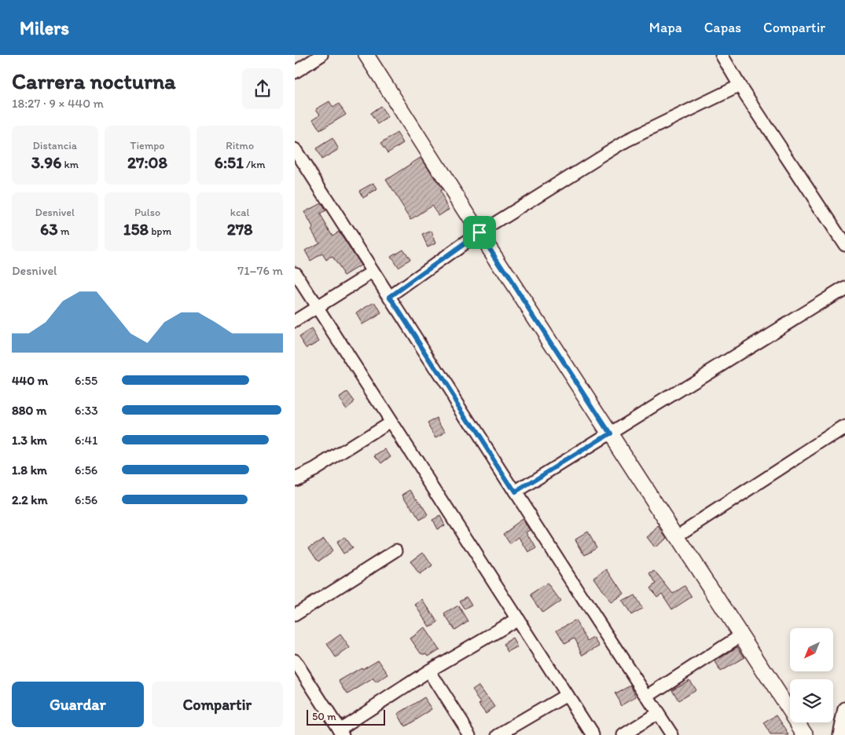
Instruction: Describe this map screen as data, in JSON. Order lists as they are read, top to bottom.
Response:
{
  "scale_bar": "50 m",
  "north": "bottom left",
  "page": {
    "header": "Milers",
    "nav": ["Mapa", "Capas", "Compartir"],
    "heading": ["Carrera nocturna", "18:27 · 9 × 440 m"],
    "stats": [
      ["Distancia", "3.96 km"],
      ["Tiempo", "27:08"],
      ["Ritmo", "6:51 /km"],
      ["Desnivel", "63 m"],
      ["Pulso", "158 bpm"],
      ["kcal", "278"]
    ],
    "chart": ["Desnivel", "71–76 m"],
    "list": [
      {
        "name": "440 m",
        "note": "6:55"
      },
      {
        "name": "880 m",
        "note": "6:33"
      },
      {
        "name": "1.3 km",
        "note": "6:41"
      },
      {
        "name": "1.8 km",
        "note": "6:56"
      },
      {
        "name": "2.2 km",
        "note": "6:56"
      }
    ],
    "buttons": ["Guardar", "Compartir"],
    "scale": "50 m"
  }
}
